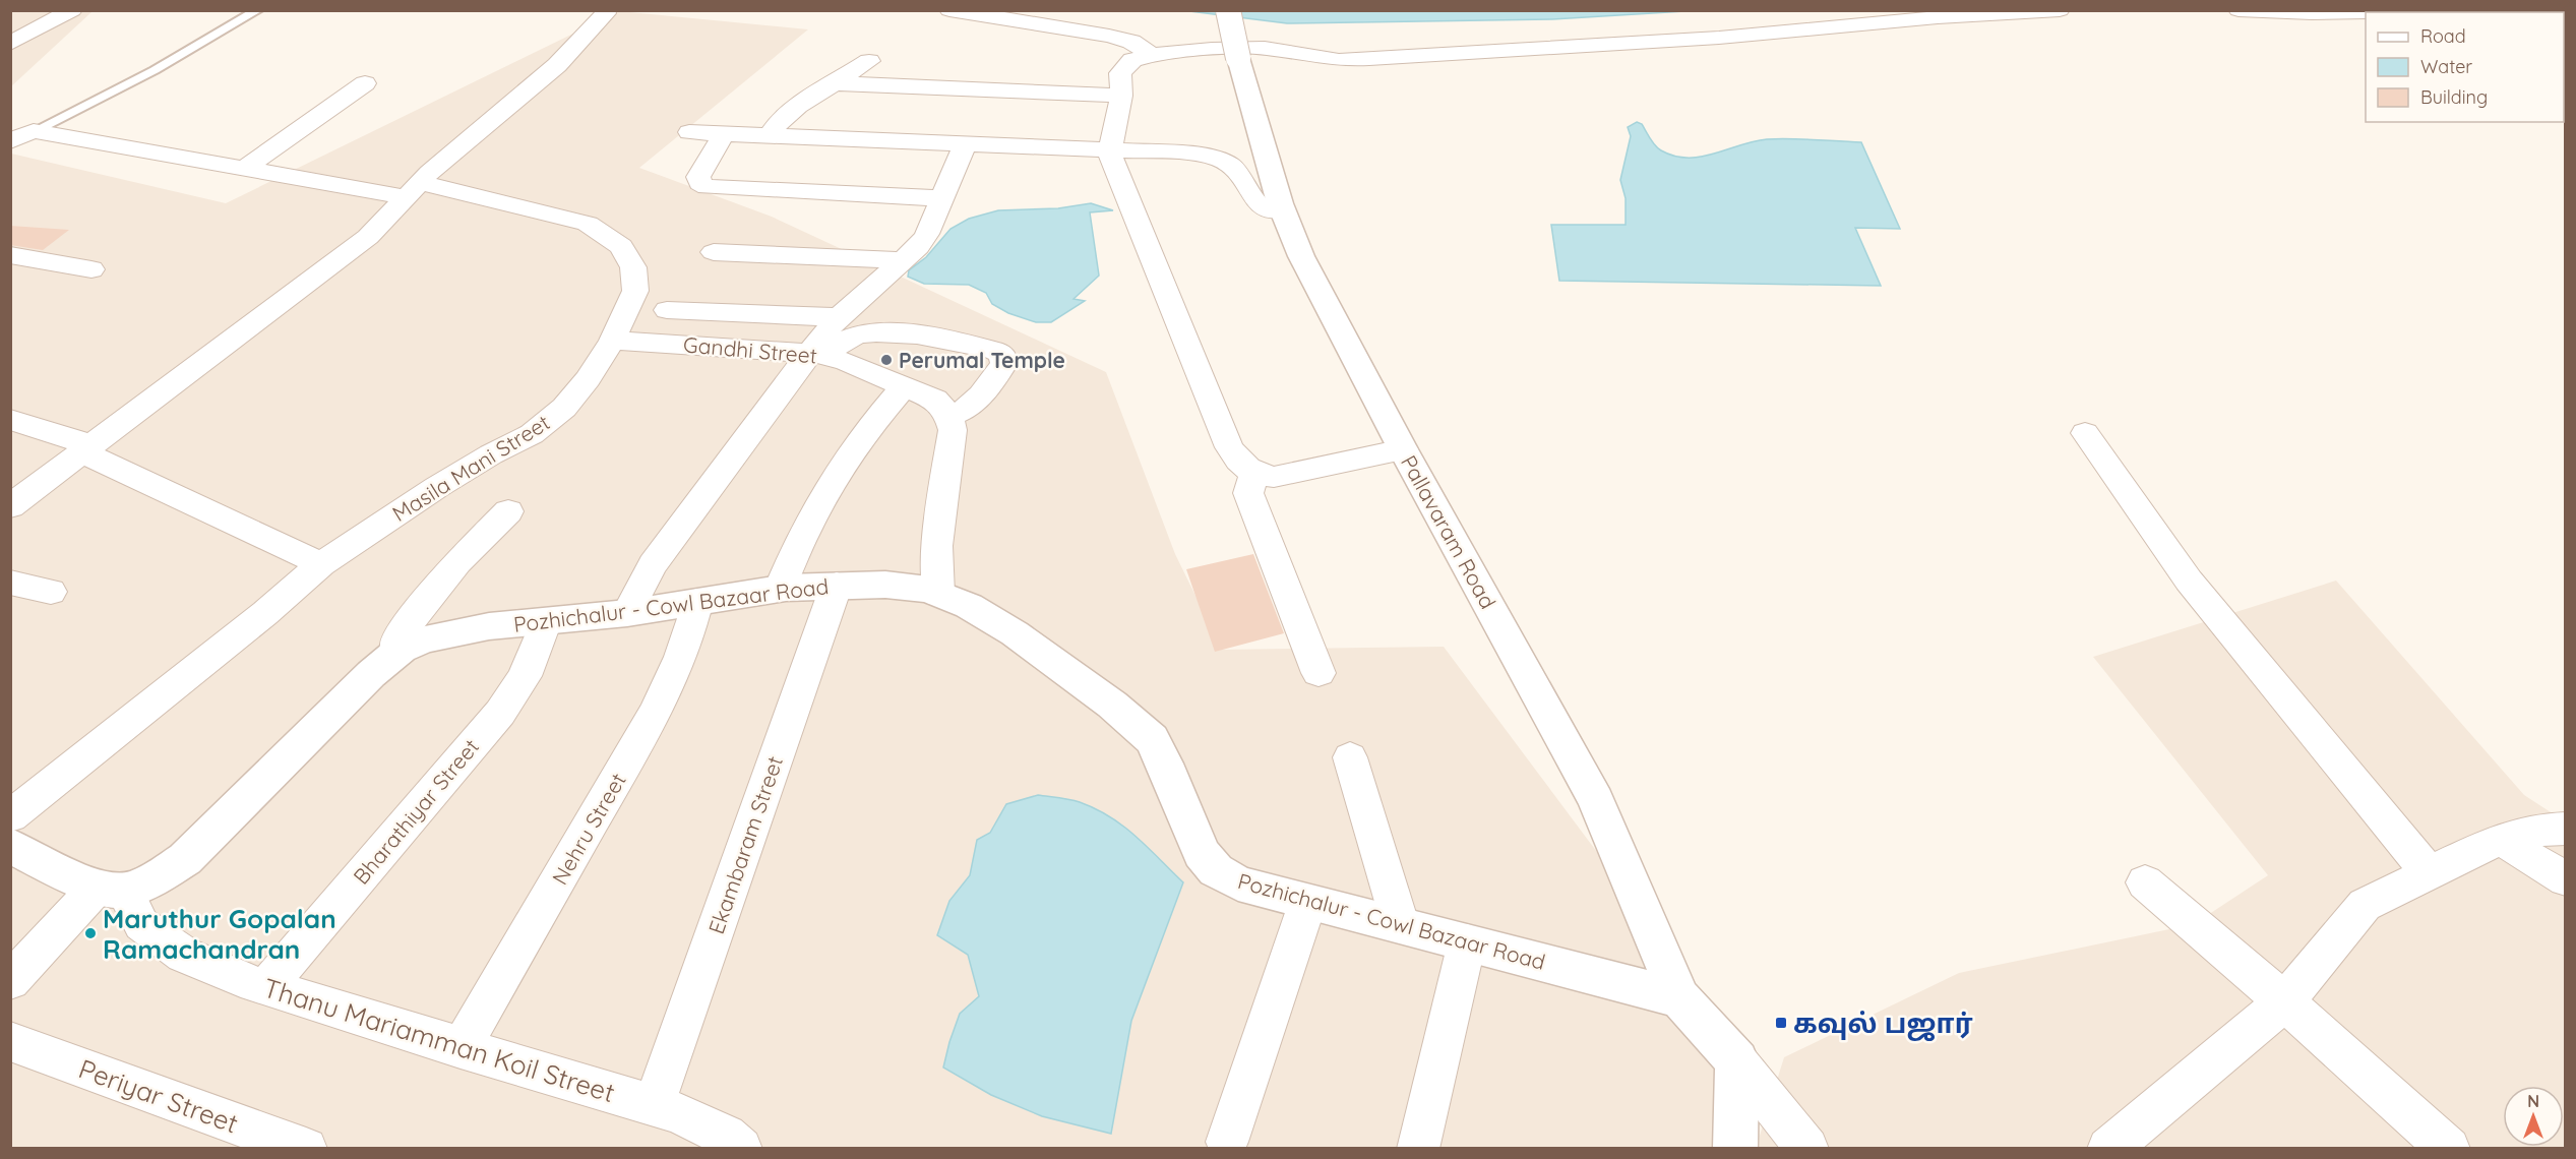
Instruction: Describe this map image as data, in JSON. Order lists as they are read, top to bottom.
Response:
{
  "streets": {
    "street": [
      "Gandhi Street",
      "Masila Mani Street",
      "Pallavaram Road",
      "Pozhichalur - Cowl Bazaar Road",
      "Bharathiyar Street",
      "Nehru Street",
      "Ekambaram Street",
      "Thanu Mariamman Koil Street",
      "Periyar Street"
    ]
  },
  "crossings": [
    ["Gandhi Street", "Masila Mani Street"],
    ["Pallavaram Road", "Pozhichalur - Cowl Bazaar Road"],
    ["Pozhichalur - Cowl Bazaar Road", "Bharathiyar Street"],
    ["Pozhichalur - Cowl Bazaar Road", "Nehru Street"],
    ["Pozhichalur - Cowl Bazaar Road", "Ekambaram Street"],
    ["Pozhichalur - Cowl Bazaar Road", "Thanu Mariamman Koil Street"],
    ["Bharathiyar Street", "Thanu Mariamman Koil Street"],
    ["Nehru Street", "Thanu Mariamman Koil Street"],
    ["Ekambaram Street", "Thanu Mariamman Koil Street"]
  ],
  "places": {
    "other": ["Perumal Temple", "Maruthur Gopalan Ramachandran"],
    "transit": ["கவுல் பஜார்"]
  },
  "legend": ["Road", "Water", "Building"],
  "north": "top"
}
